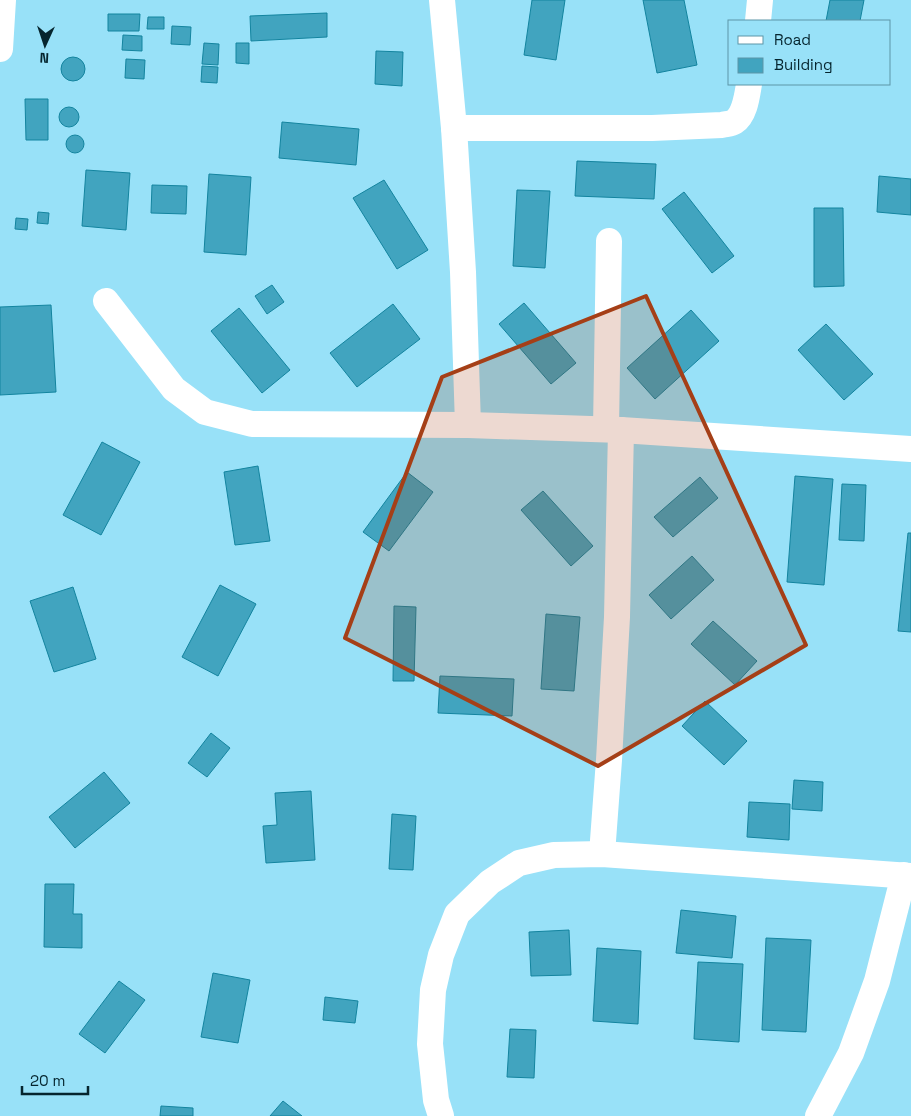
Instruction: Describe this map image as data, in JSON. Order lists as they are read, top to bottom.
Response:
{
  "legend": ["Road", "Building"],
  "scale_bar": "20 m",
  "north": "bottom"
}
